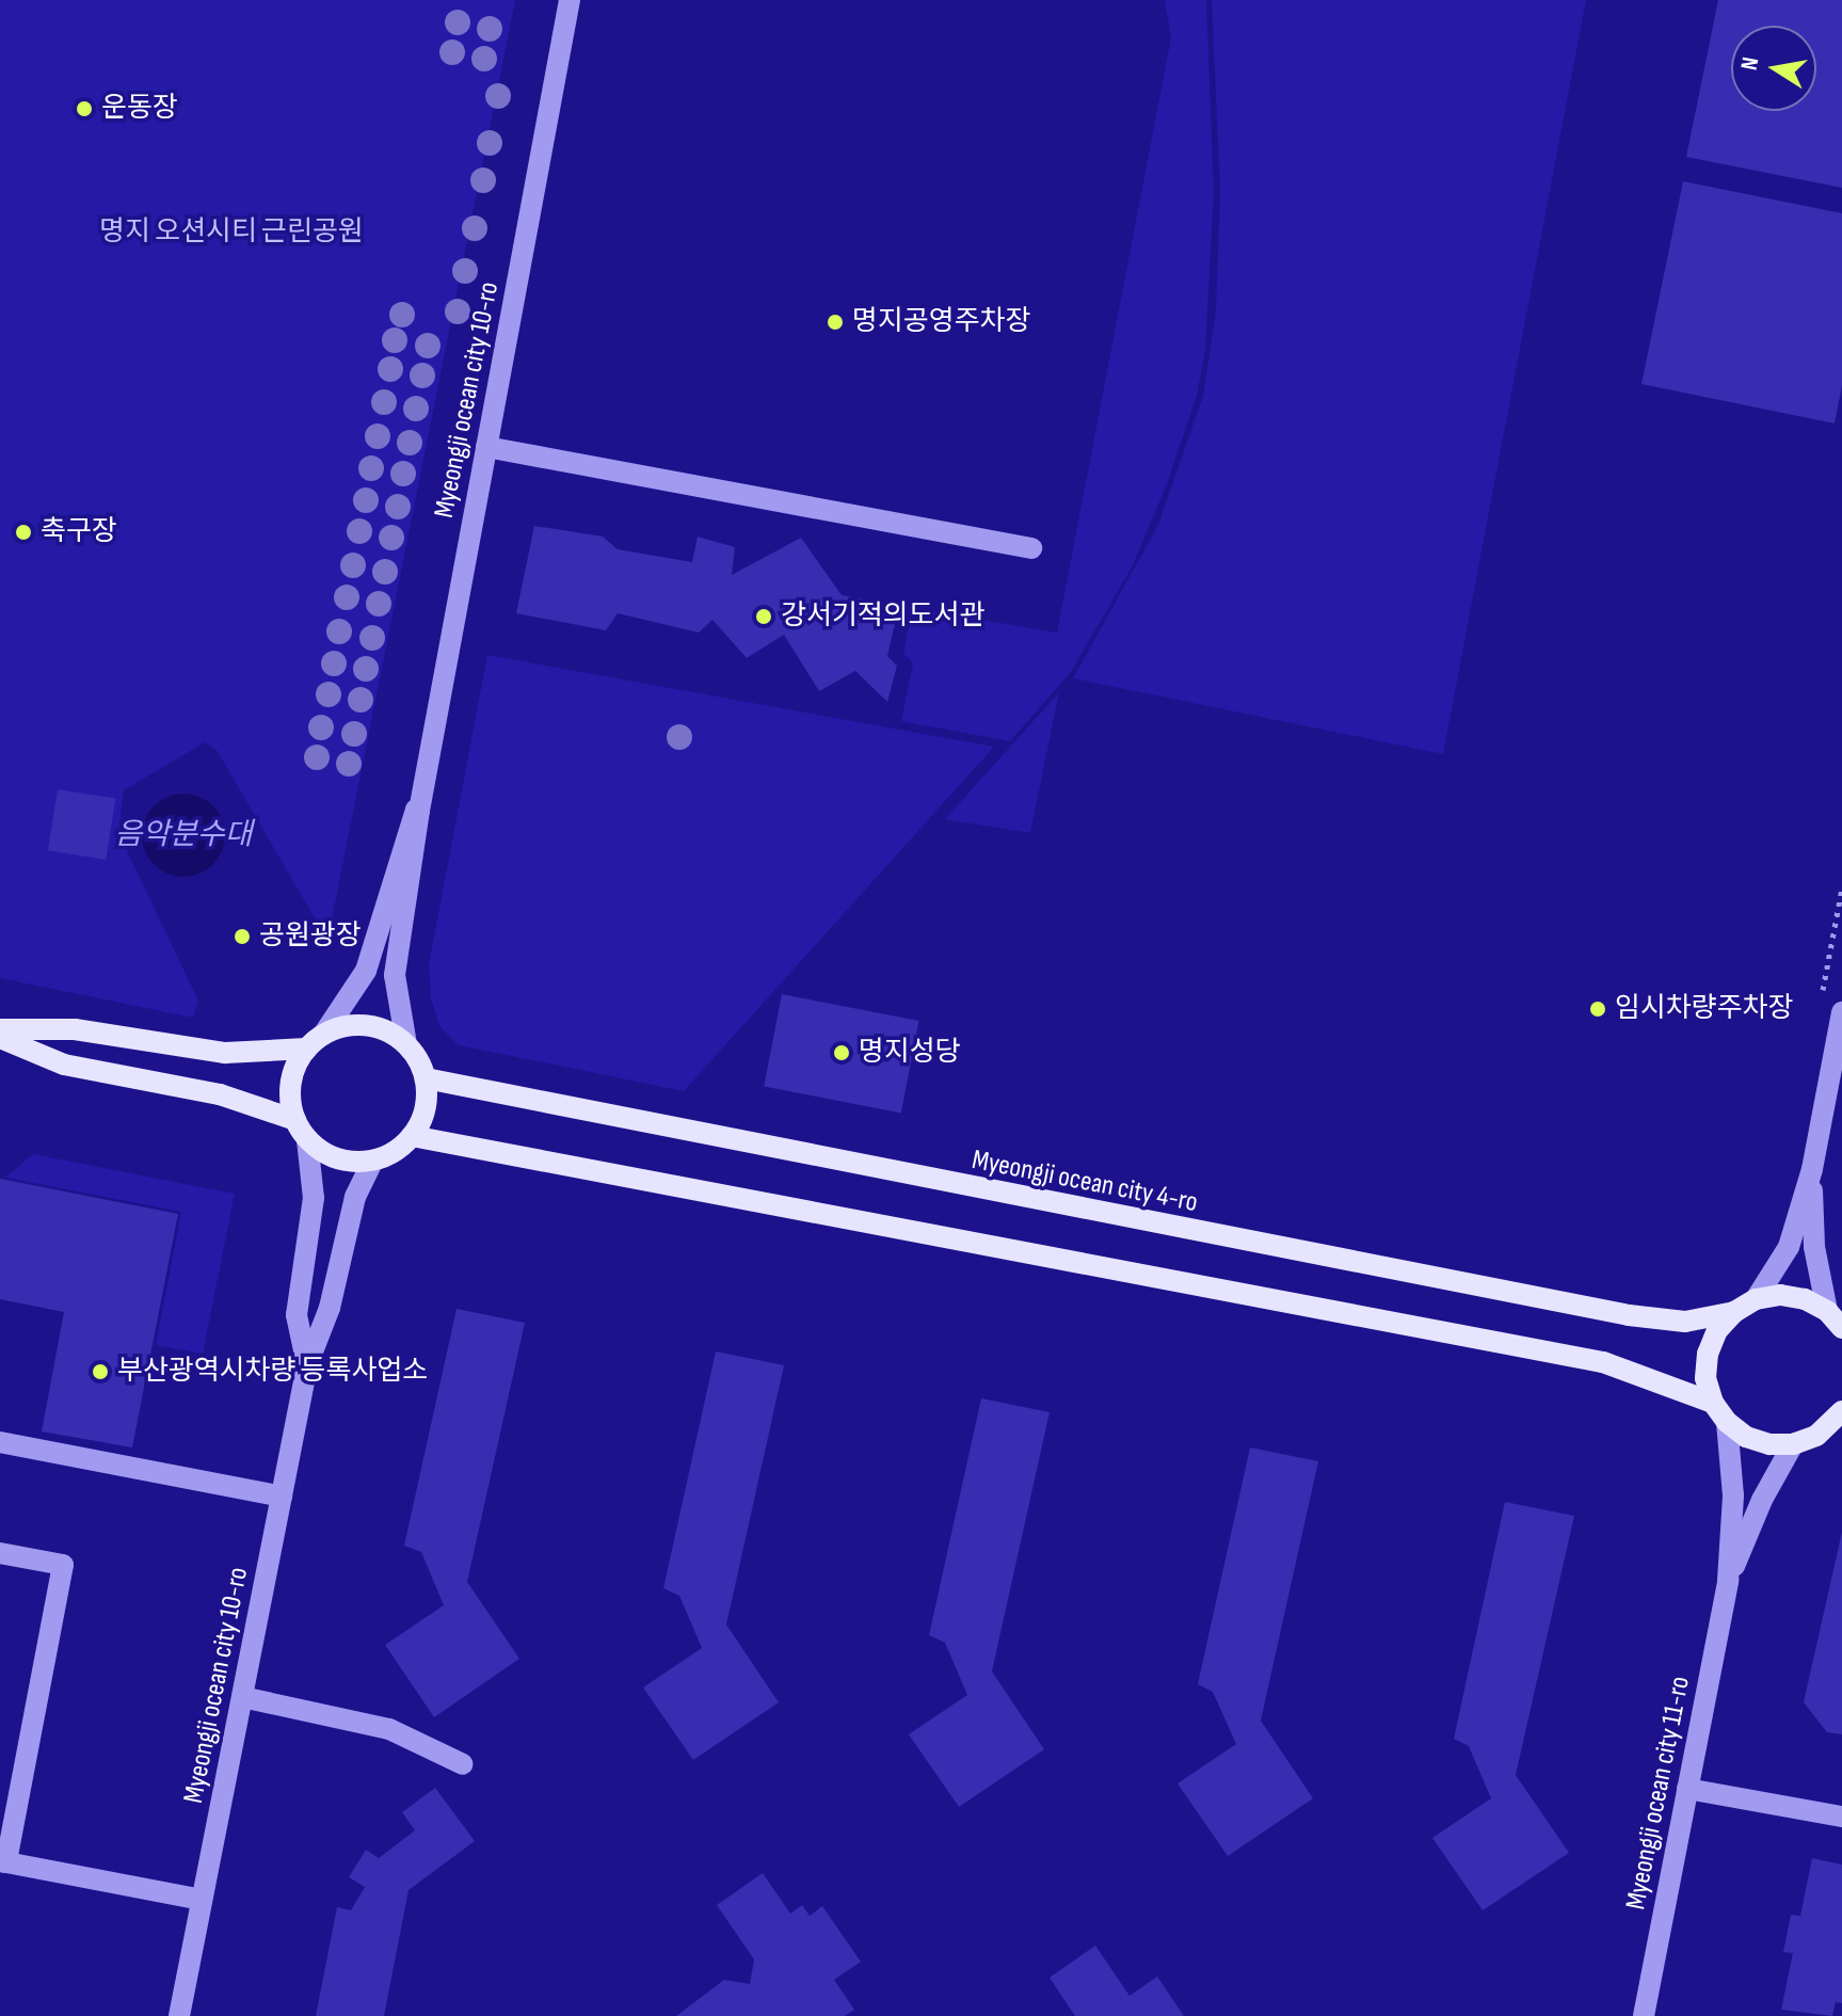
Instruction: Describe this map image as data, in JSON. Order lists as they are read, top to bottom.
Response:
{
  "streets": {
    "main road": ["Myeongji ocean city 4-ro"],
    "street": ["Myeongji ocean city 10-ro", "Myeongji ocean city 11-ro"]
  },
  "water": ["음악분수대"],
  "parks": ["명지 오션시티 근린공원"],
  "places": [
    "운동장",
    "명지공영주차장",
    "축구장",
    "강서기적의도서관",
    "공원광장",
    "임시차량주차장",
    "명지성당",
    "부산광역시차량 등록사업소"
  ],
  "north": "left"
}
